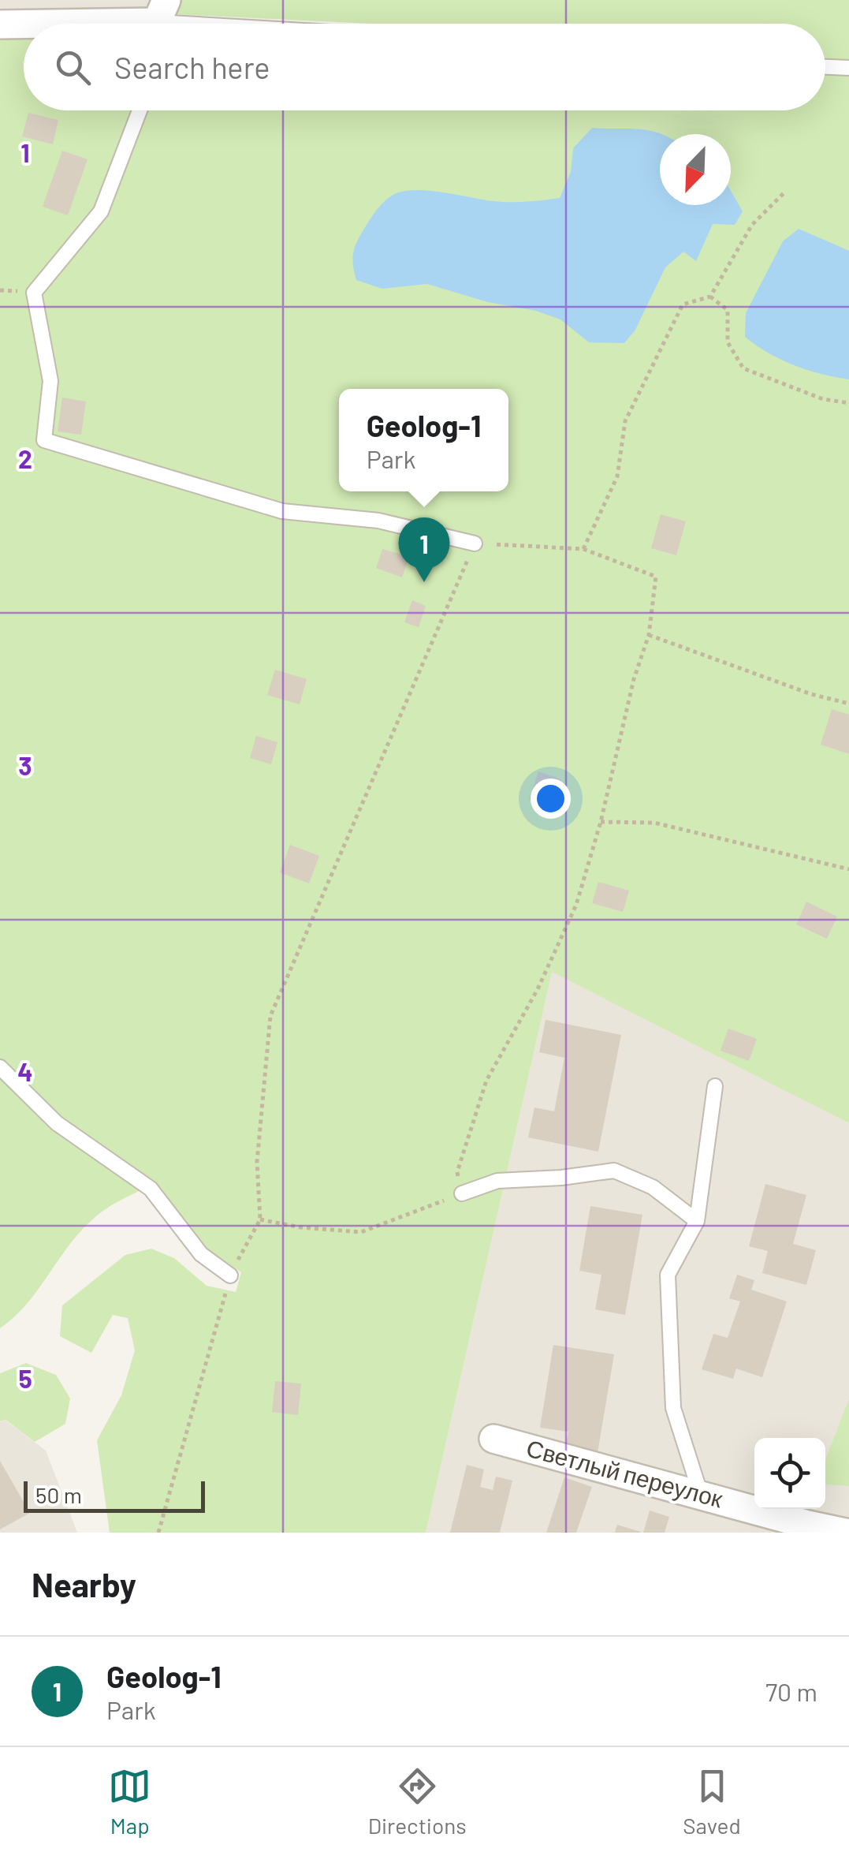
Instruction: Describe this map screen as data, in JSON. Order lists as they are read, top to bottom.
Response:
{
  "streets": {
    "street": ["Светлый переулок"]
  },
  "scale_bar": "50 m",
  "north": "bottom left",
  "page": {
    "search": "Search here",
    "popup": ["Geolog-1", "Park"],
    "pins": "1",
    "scale": "50 m",
    "heading": "Nearby",
    "list": [
      {
        "mark": "1",
        "name": "Geolog-1",
        "note": "Park",
        "value": "70 m"
      }
    ],
    "nav": ["Map", "Directions", "Saved"]
  },
  "grid": {
    "rows": [
      "1",
      "2",
      "3",
      "4",
      "5"
    ]
  }
}
